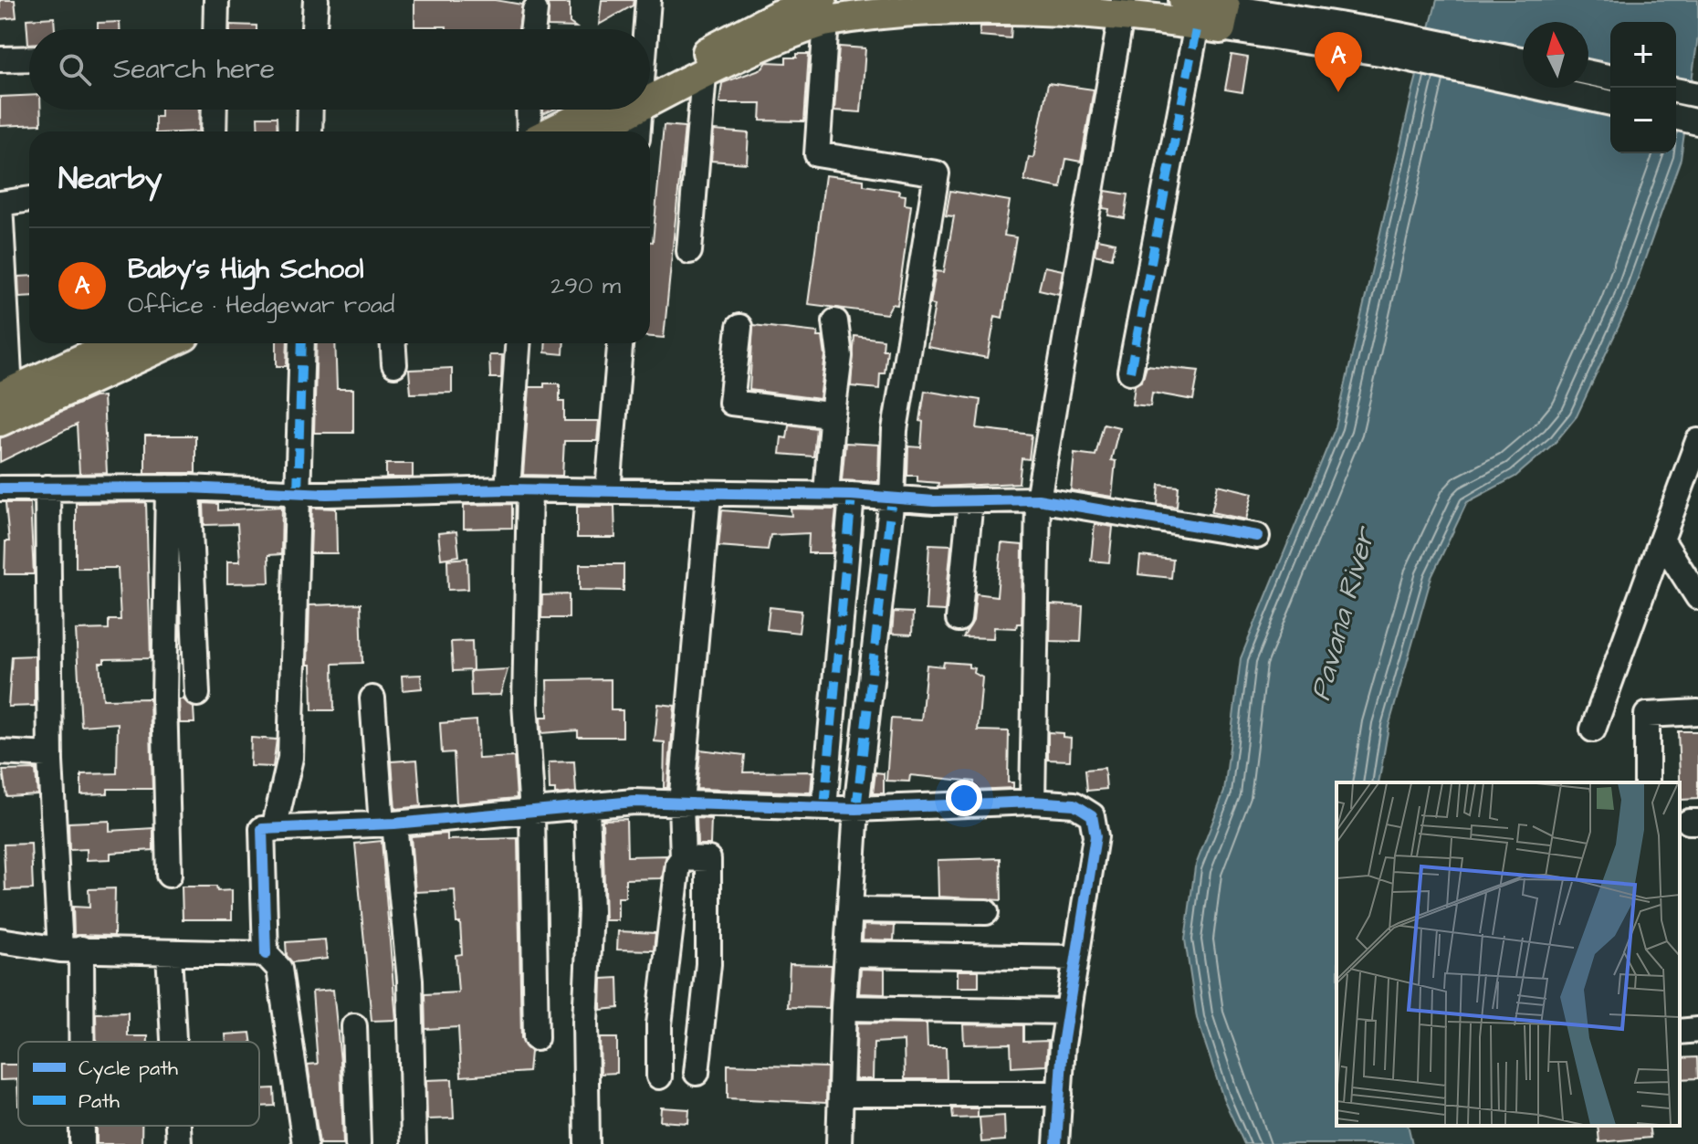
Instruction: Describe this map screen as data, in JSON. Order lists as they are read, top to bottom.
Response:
{
  "water": ["Pavana River"],
  "legend": ["Cycle path", "Path"],
  "north": "top",
  "page": {
    "map_buttons": ["+", "−"],
    "search": "Search here",
    "pins": "A",
    "heading": "Nearby",
    "list": [
      {
        "mark": "A",
        "name": "Baby's High School",
        "note": "Office · Hedgewar road",
        "value": "290 m"
      }
    ]
  }
}
